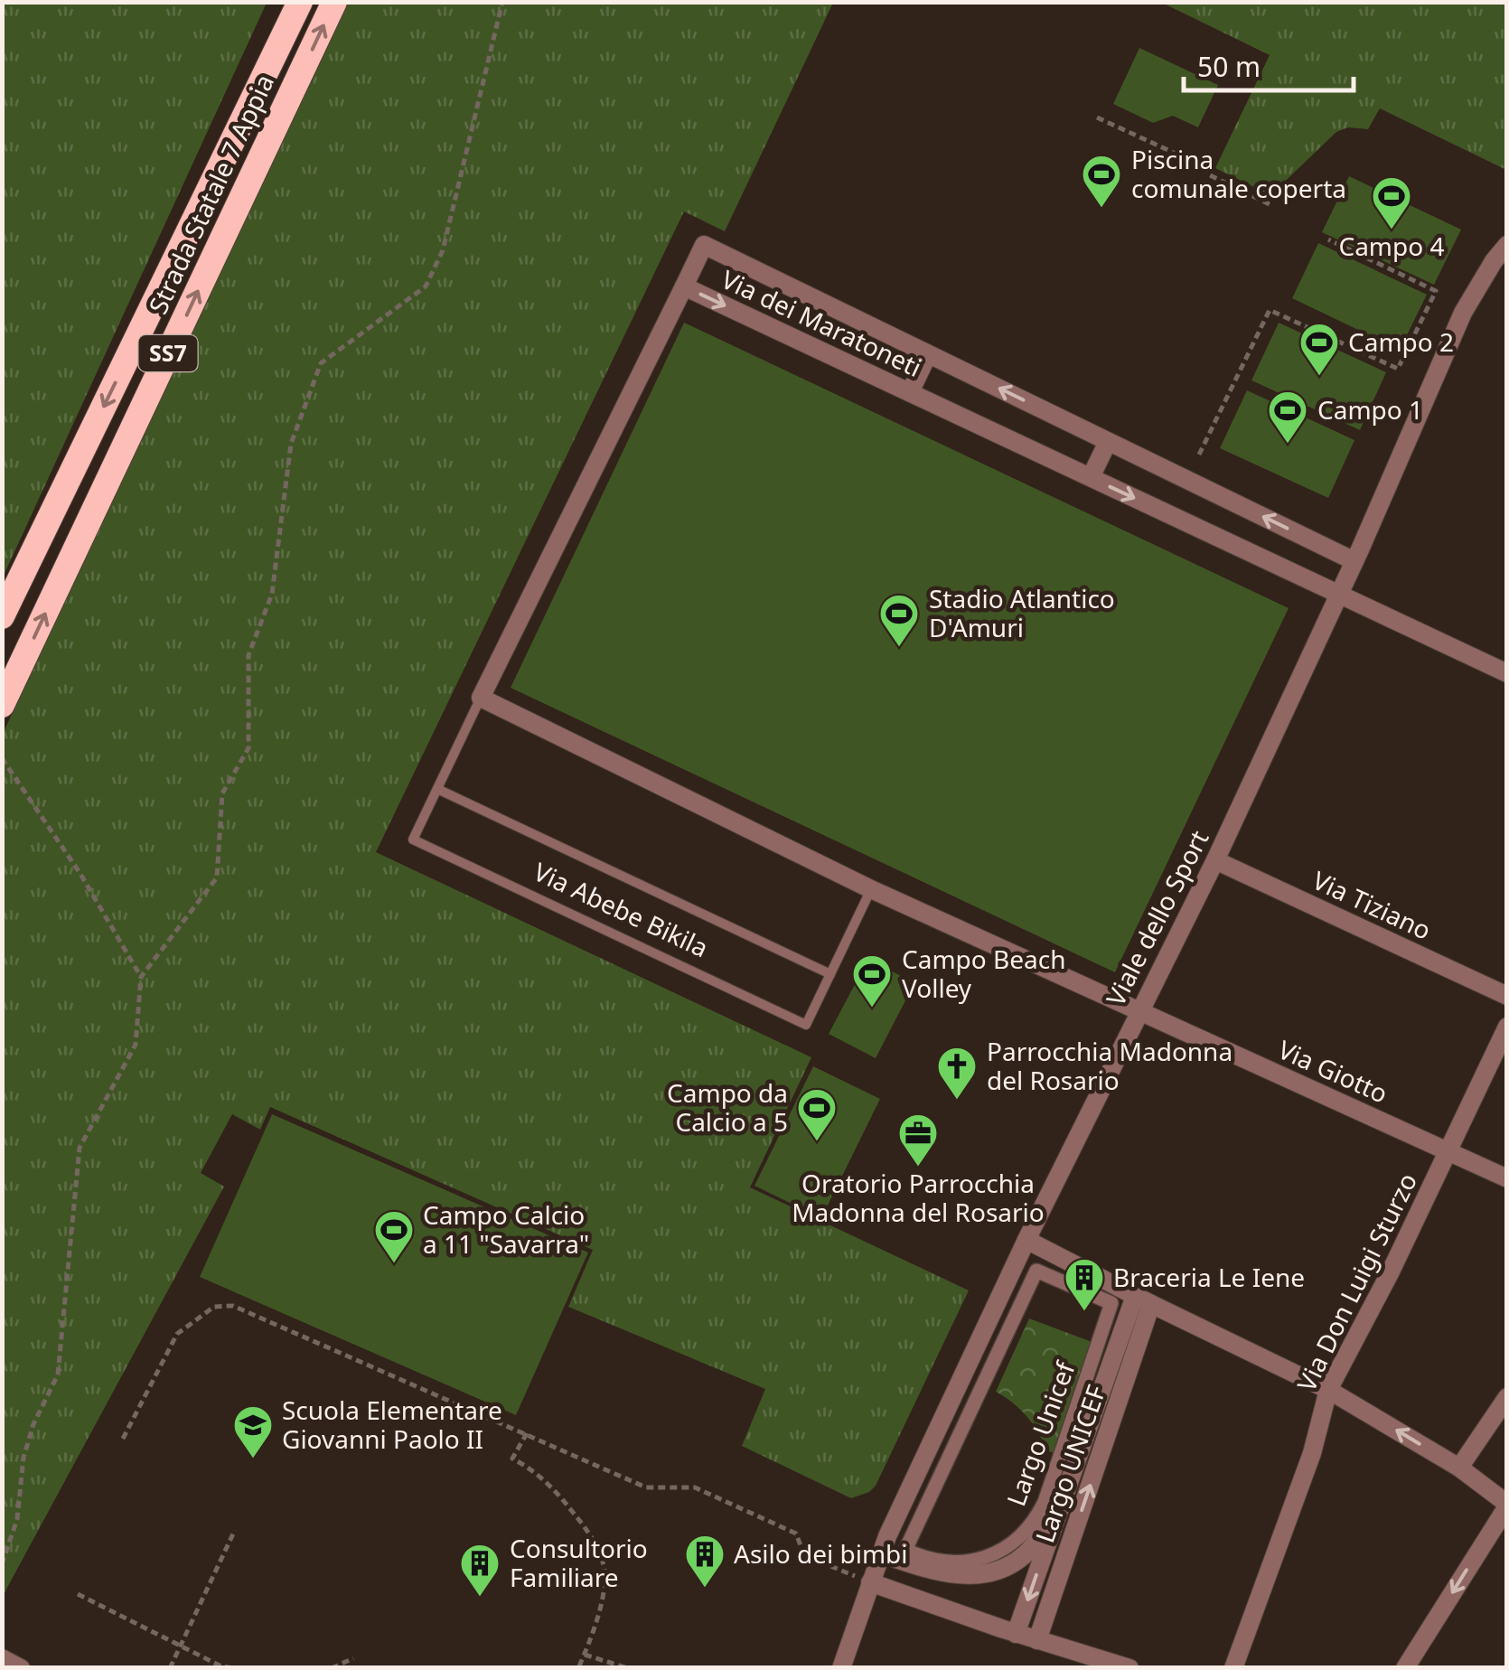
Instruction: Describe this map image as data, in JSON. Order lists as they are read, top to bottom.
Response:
{
  "streets": {
    "highway": ["Strada Statale 7 Appia", "SS7"],
    "street": [
      "Via dei Maratoneti",
      "Via Tiziano",
      "Via Abebe Bikila",
      "Viale dello Sport",
      "Via Giotto",
      "Via Don Luigi Sturzo",
      "Largo Unicef",
      "Largo UNICEF"
    ]
  },
  "crossings": [
    ["Via dei Maratoneti", "Via Abebe Bikila"],
    ["Via dei Maratoneti", "Viale dello Sport"],
    ["Via Tiziano", "Viale dello Sport"],
    ["Viale dello Sport", "Via Giotto"],
    ["Viale dello Sport", "Largo UNICEF"],
    ["Via Giotto", "Via Don Luigi Sturzo"]
  ],
  "places": {
    "sports": [
      "Piscina comunale coperta",
      "Campo 4",
      "Campo 2",
      "Campo 1",
      "Stadio Atlantico D'Amuri",
      "Campo Beach Volley",
      "Campo da Calcio a 5",
      "Campo Calcio a 11 \"Savarra\""
    ],
    "church": ["Parrocchia Madonna del Rosario"],
    "office": ["Oratorio Parrocchia Madonna del Rosario"],
    "building": ["Braceria Le Iene", "Asilo dei bimbi", "Consultorio Familiare"],
    "school or university": ["Scuola Elementare Giovanni Paolo II"]
  },
  "scale_bar": "50 m"
}
